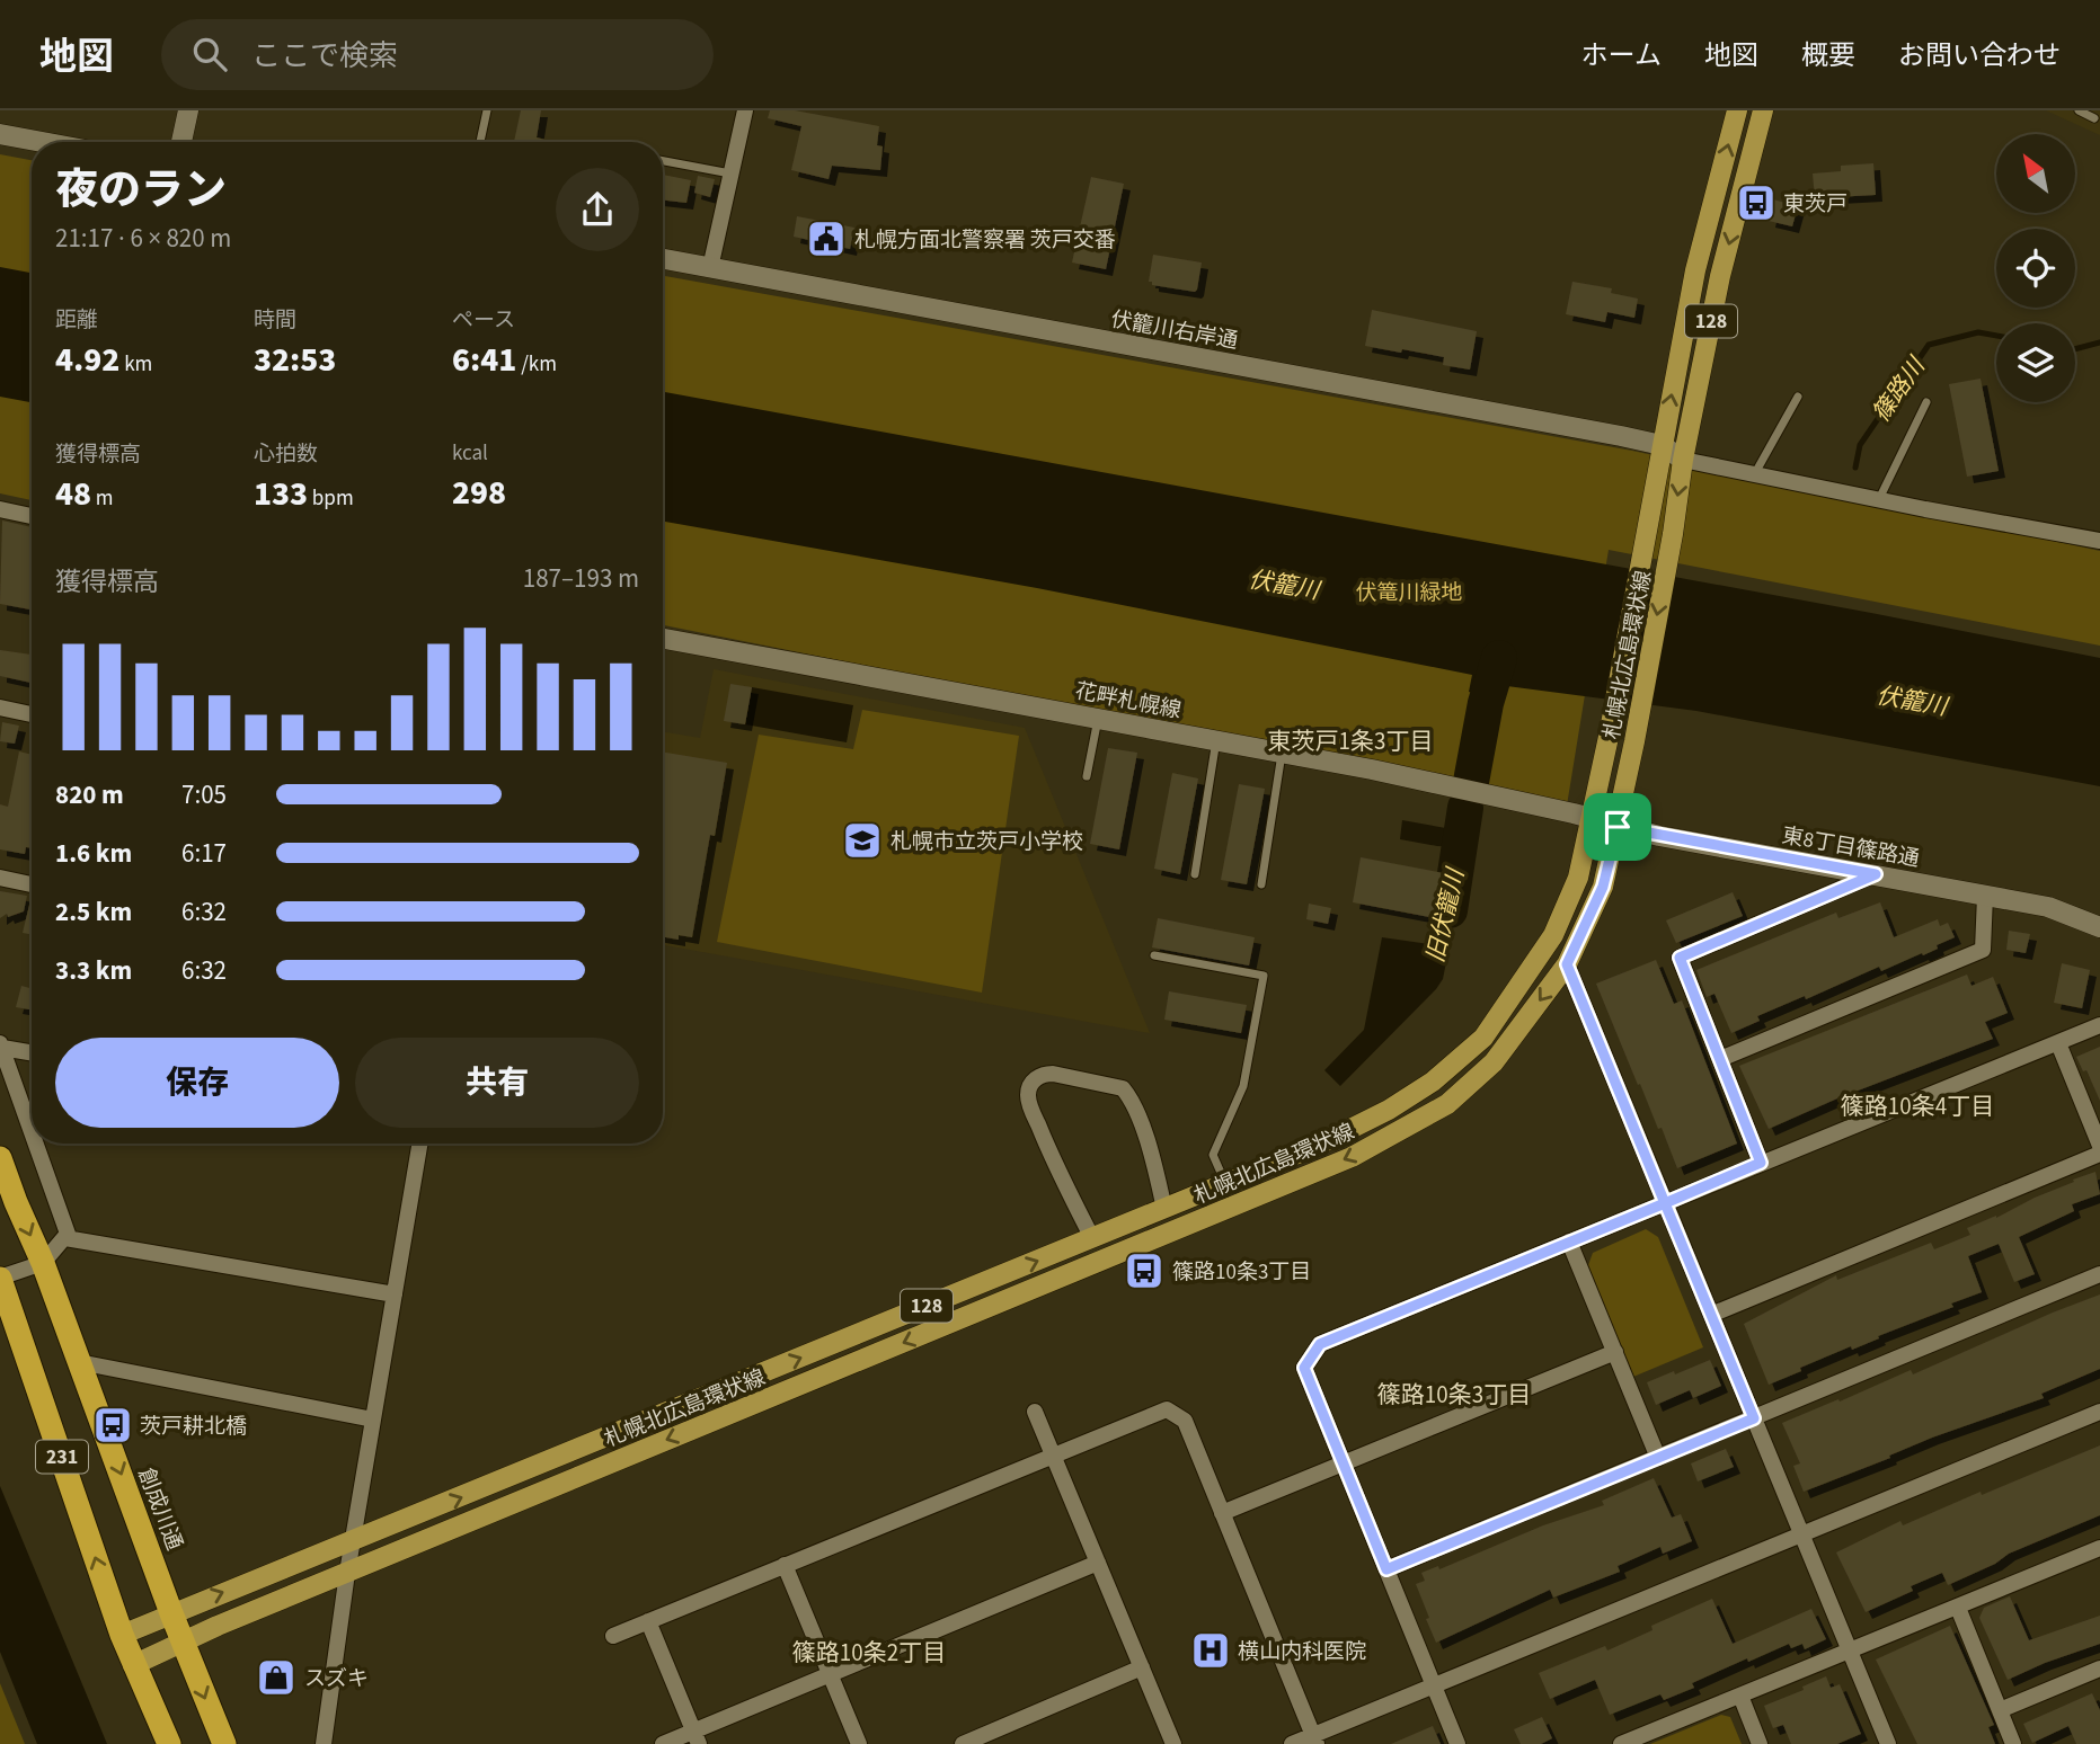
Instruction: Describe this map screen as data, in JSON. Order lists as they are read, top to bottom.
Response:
{
  "streets": {
    "highway": ["231", "創成川通"],
    "main road": [
      "128",
      "伏籠川右岸通",
      "札幌北広島環状線",
      "花畔札幌線",
      "東8丁目篠路通"
    ]
  },
  "crossings": [
    ["伏籠川右岸通", "札幌北広島環状線"],
    ["札幌北広島環状線", "花畔札幌線"],
    ["札幌北広島環状線", "東8丁目篠路通"],
    ["札幌北広島環状線", "231"],
    ["札幌北広島環状線", "創成川通"],
    ["花畔札幌線", "東8丁目篠路通"]
  ],
  "districts": [
    "東茨戸1条3丁目",
    "篠路10条4丁目",
    "篠路10条3丁目",
    "篠路10条2丁目"
  ],
  "water": ["篠路川", "伏籠川", "旧伏籠川"],
  "parks": ["伏篭川緑地"],
  "places": {
    "bus stop": ["東茨戸", "篠路10条3丁目", "茨戸耕北橋"],
    "public building": ["札幌方面北警察署 茨戸交番"],
    "school or university": ["札幌市立茨戸小学校"],
    "hospital": ["横山内科医院"],
    "shop": ["スズキ"]
  },
  "north": "top left",
  "page": {
    "header": "地図",
    "search": "ここで検索",
    "nav": [
      "ホーム",
      "地図",
      "概要",
      "お問い合わせ"
    ],
    "heading": ["夜のラン", "21:17 · 6 × 820 m"],
    "stats": [
      ["距離", "4.92 km"],
      ["時間", "32:53"],
      ["ペース", "6:41 /km"],
      ["獲得標高", "48 m"],
      ["心拍数", "133 bpm"],
      ["kcal", "298"]
    ],
    "chart": ["獲得標高", "187–193 m"],
    "list": [
      {
        "name": "820 m",
        "note": "7:05"
      },
      {
        "name": "1.6 km",
        "note": "6:17"
      },
      {
        "name": "2.5 km",
        "note": "6:32"
      },
      {
        "name": "3.3 km",
        "note": "6:32"
      }
    ],
    "buttons": ["保存", "共有"]
  }
}
